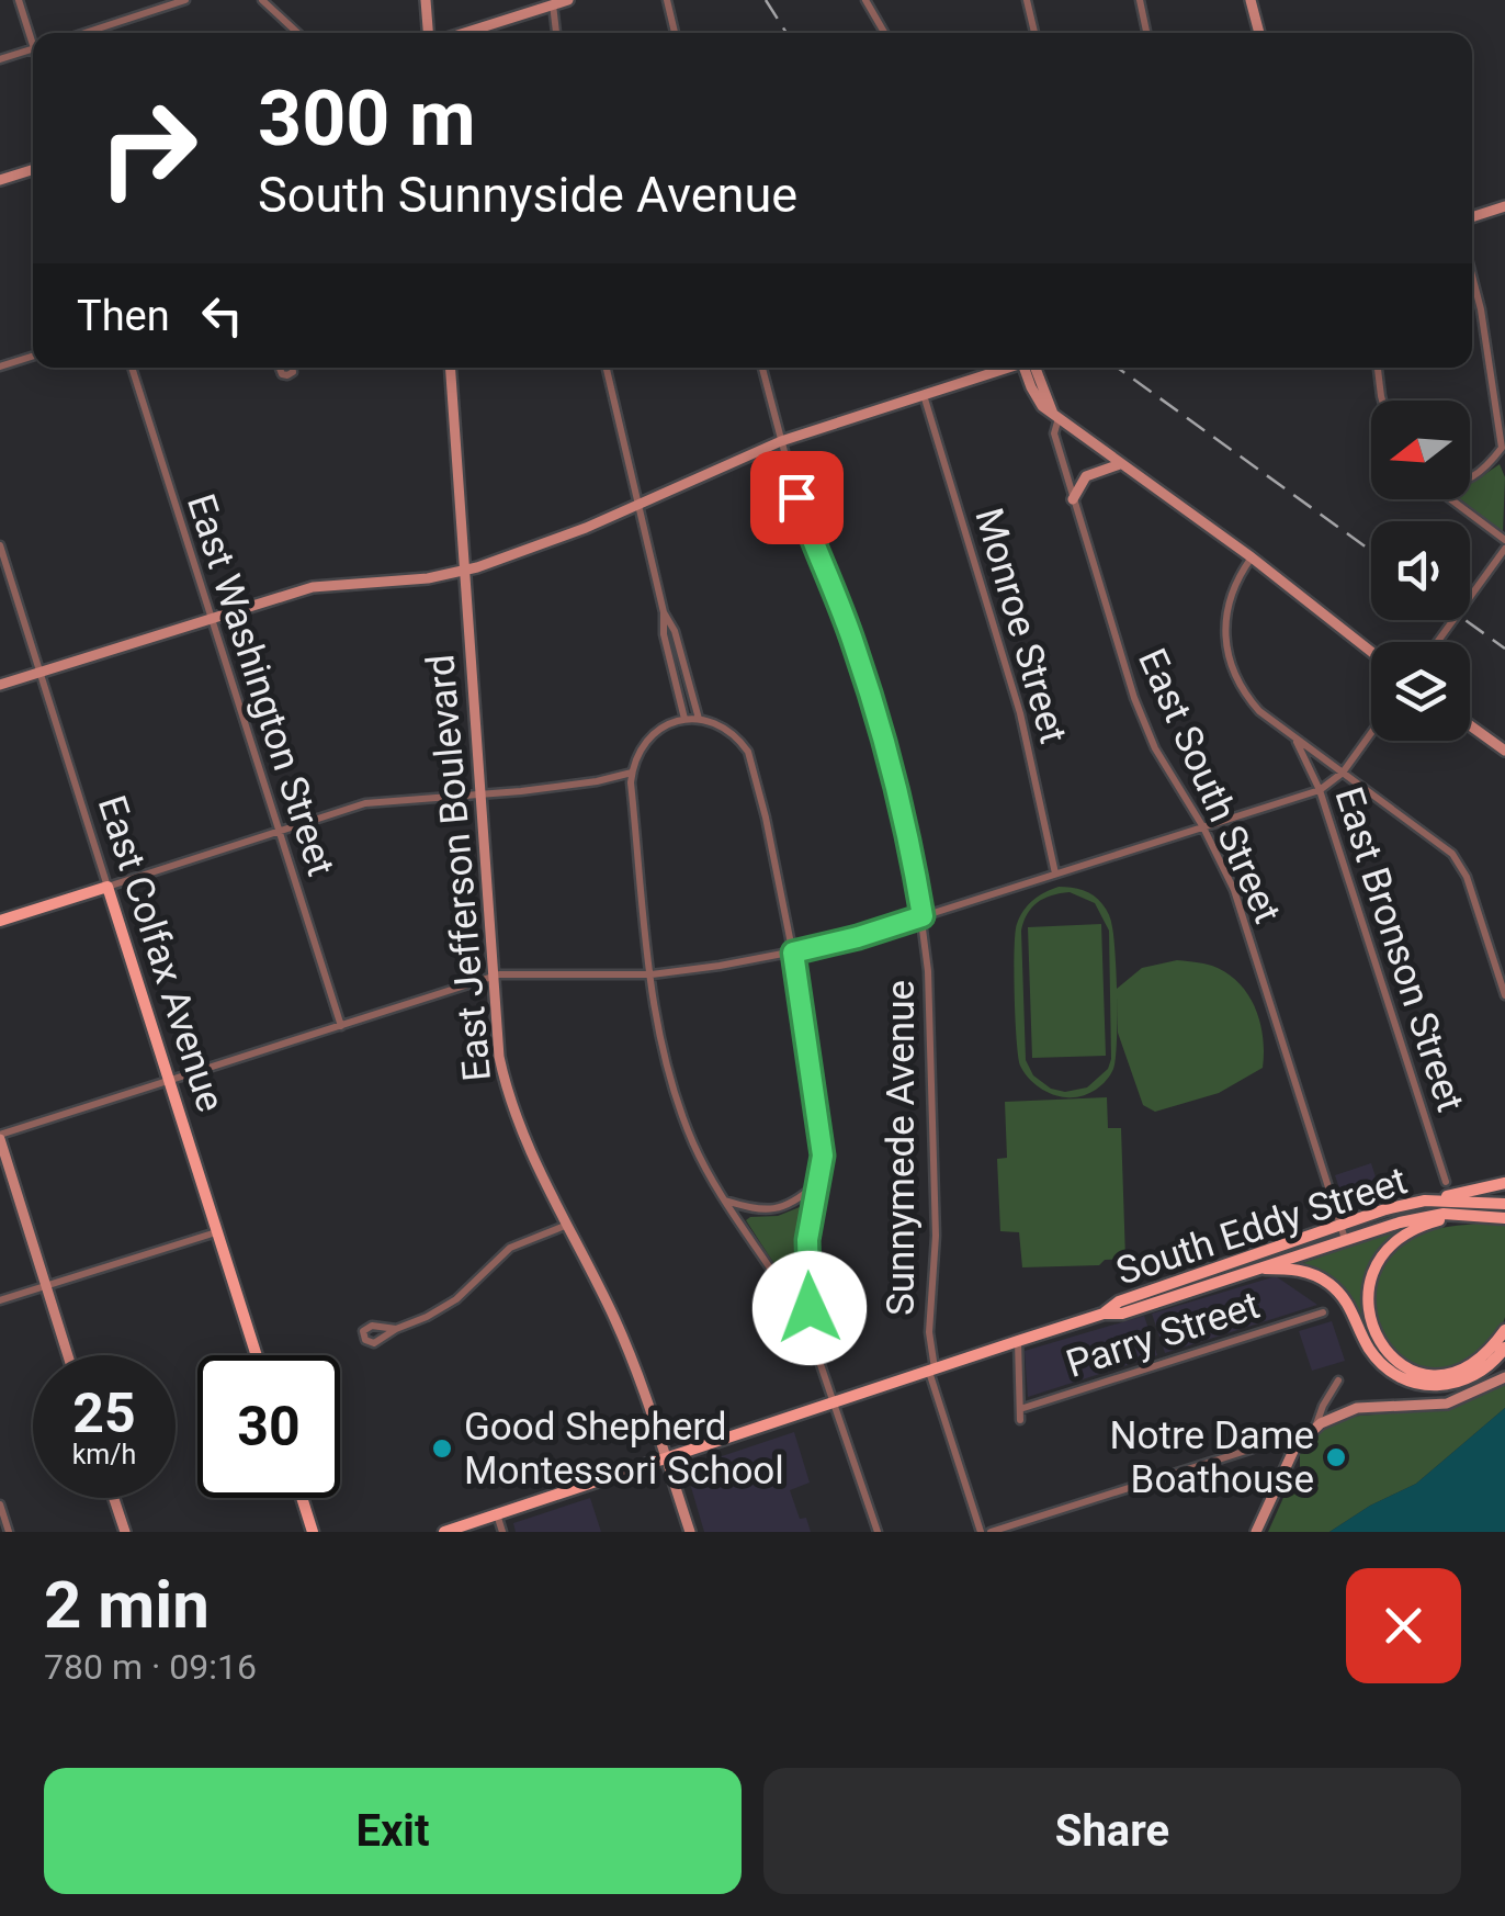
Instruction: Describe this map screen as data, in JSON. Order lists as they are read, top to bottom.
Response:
{
  "streets": {
    "main road": ["East Colfax Avenue", "South Eddy Street"],
    "street": [
      "Monroe Street",
      "East Washington Street",
      "East South Street",
      "East Jefferson Boulevard",
      "East Bronson Street",
      "Sunnymede Avenue",
      "Parry Street"
    ]
  },
  "crossings": [
    ["East South Street", "South Eddy Street"],
    ["East Jefferson Boulevard", "South Eddy Street"],
    ["Sunnymede Avenue", "South Eddy Street"]
  ],
  "places": ["Good Shepherd Montessori School", "Notre Dame Boathouse"],
  "north": "left",
  "page": {
    "turn": ["300 m", "South Sunnyside Avenue"],
    "then": "Then",
    "speed": "25 km/h",
    "limit": "30",
    "heading": ["2 min", "780 m · 09:16"],
    "buttons": ["Exit", "Share"]
  }
}
